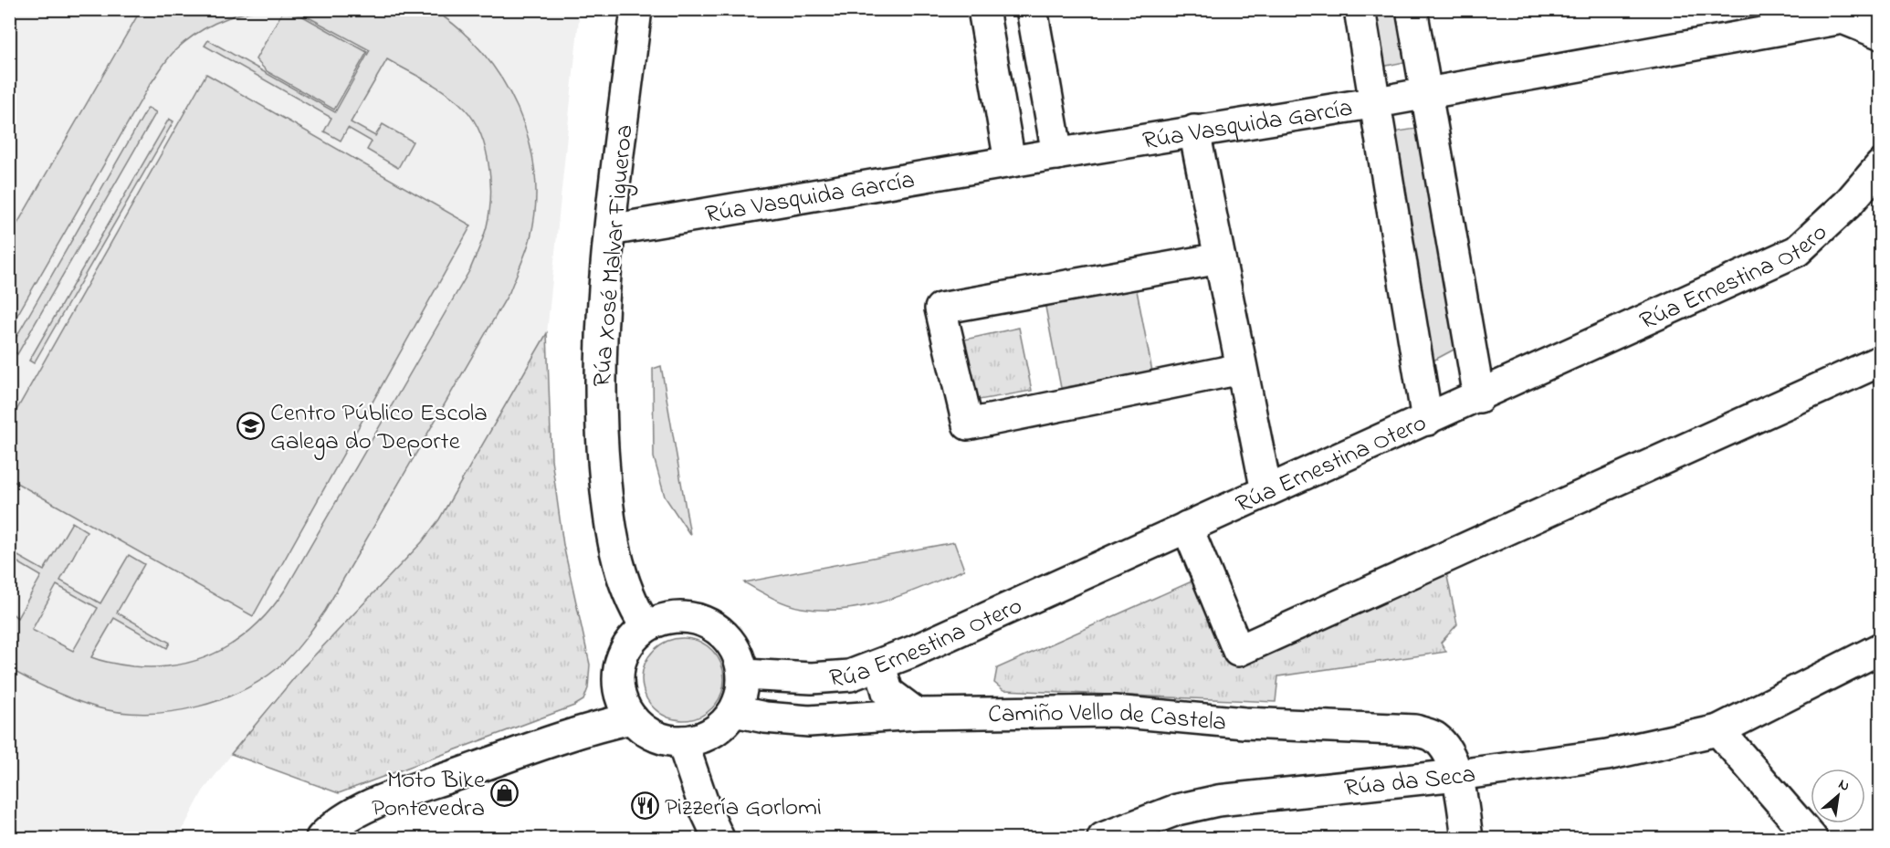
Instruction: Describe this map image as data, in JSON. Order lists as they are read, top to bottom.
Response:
{
  "streets": {
    "street": [
      "Rúa Vasquida García",
      "Rúa Xosé Malvar Figueroa",
      "Rúa Ernestina Otero",
      "Camiño Vello de Castela",
      "Rúa da Seca"
    ]
  },
  "crossings": [
    ["Rúa Vasquida García", "Rúa Xosé Malvar Figueroa"],
    ["Rúa Xosé Malvar Figueroa", "Rúa Ernestina Otero"],
    ["Rúa Xosé Malvar Figueroa", "Camiño Vello de Castela"],
    ["Rúa Ernestina Otero", "Camiño Vello de Castela"],
    ["Camiño Vello de Castela", "Rúa da Seca"]
  ],
  "places": {
    "school or university": ["Centro Público Escola Galega do Deporte"],
    "shop": ["Moto Bike Pontevedra"],
    "restaurant": ["Pizzería Gorlomi"]
  },
  "north": "top right"
}
